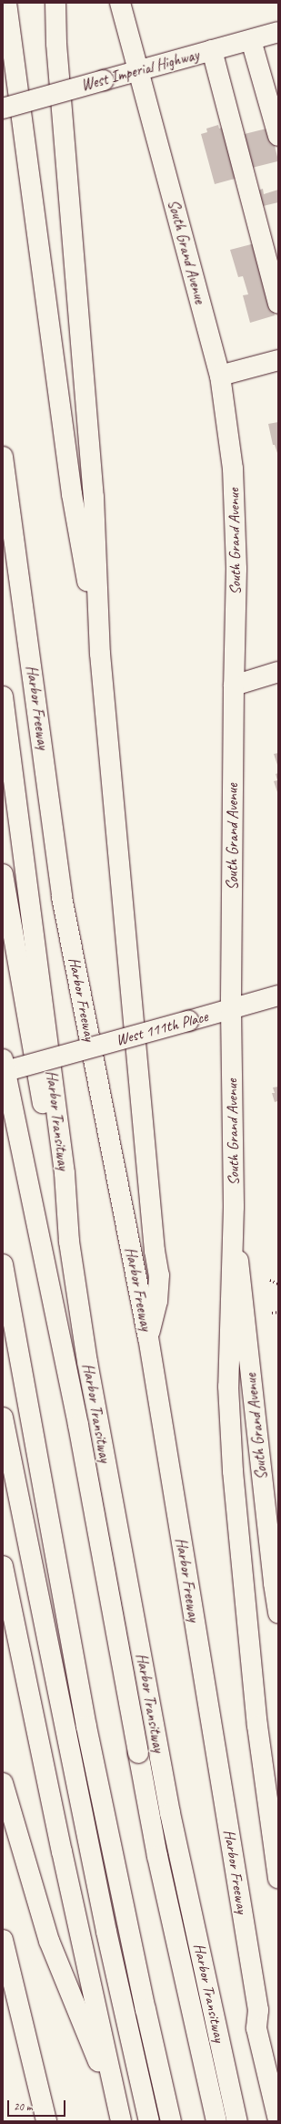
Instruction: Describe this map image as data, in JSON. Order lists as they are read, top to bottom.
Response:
{
  "streets": {
    "main road": [
      "West Imperial Highway",
      "South Grand Avenue",
      "Harbor Freeway",
      "West 111th Place",
      "Harbor Transitway"
    ]
  },
  "crossings": [
    ["West Imperial Highway", "South Grand Avenue"],
    ["South Grand Avenue", "West 111th Place"]
  ],
  "scale_bar": "20 m"
}
